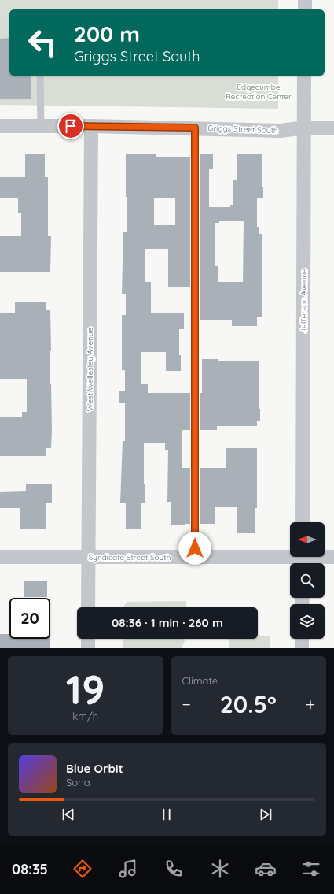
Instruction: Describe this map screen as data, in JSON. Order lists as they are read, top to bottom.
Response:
{
  "streets": {
    "street": [
      "Griggs Street South",
      "Jefferson Avenue",
      "West Wellesley Avenue",
      "Syndicate Street South"
    ]
  },
  "crossings": [
    ["Griggs Street South", "Jefferson Avenue"],
    ["Griggs Street South", "West Wellesley Avenue"],
    ["West Wellesley Avenue", "Syndicate Street South"]
  ],
  "parks": ["Edgecumbe Recreation Center"],
  "north": "left",
  "page": {
    "turn": ["200 m", "Griggs Street South"],
    "limit": "20",
    "trip": "08:36 · 1 min · 260 m",
    "tile": [
      ["19", "km/h"],
      "Climate"
    ],
    "heat": ["−", "20.5°", "+"],
    "song": ["Blue Orbit", "Sona"],
    "tabs": "08:35"
  }
}
